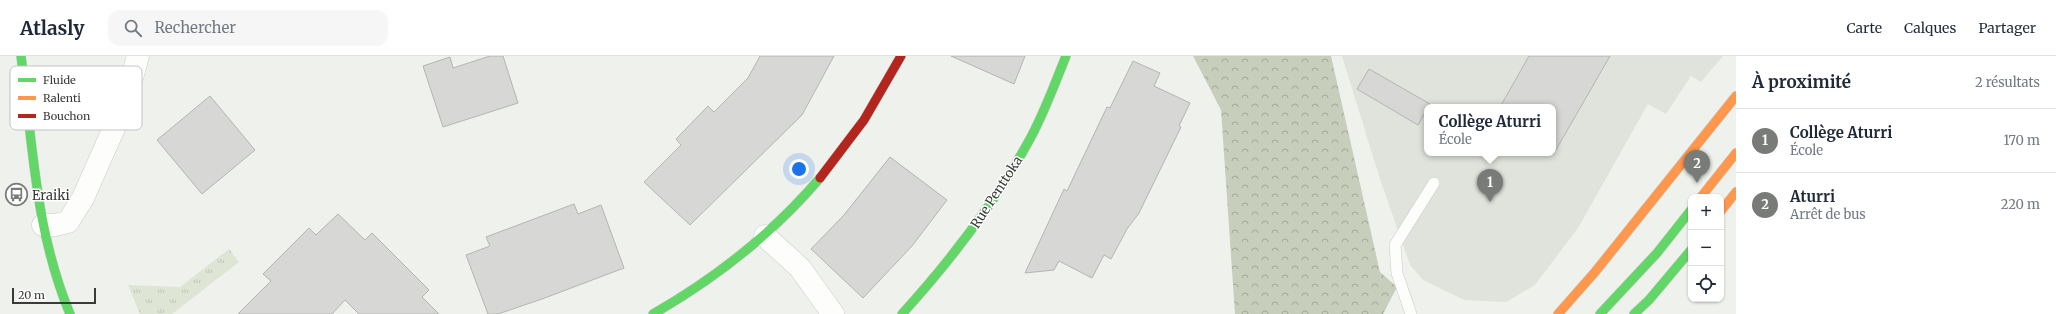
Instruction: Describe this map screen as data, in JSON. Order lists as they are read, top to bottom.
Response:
{
  "streets": {
    "street": ["Rue Penttoka"]
  },
  "places": {
    "bus stop": ["Eraiki"]
  },
  "legend": ["Fluide", "Ralenti", "Bouchon"],
  "scale_bar": "20 m",
  "page": {
    "header": "Atlasly",
    "search": "Rechercher",
    "nav": ["Carte", "Calques", "Partager"],
    "heading": ["À proximité", "2 résultats"],
    "popup": ["Collège Aturri", "École"],
    "list": [
      {
        "mark": "1",
        "name": "Collège Aturri",
        "note": "École",
        "value": "170 m"
      },
      {
        "mark": "2",
        "name": "Aturri",
        "note": "Arrêt de bus",
        "value": "220 m"
      }
    ],
    "pins": ["2", "1"],
    "map_buttons": ["+", "−"],
    "scale": "20 m"
  }
}
